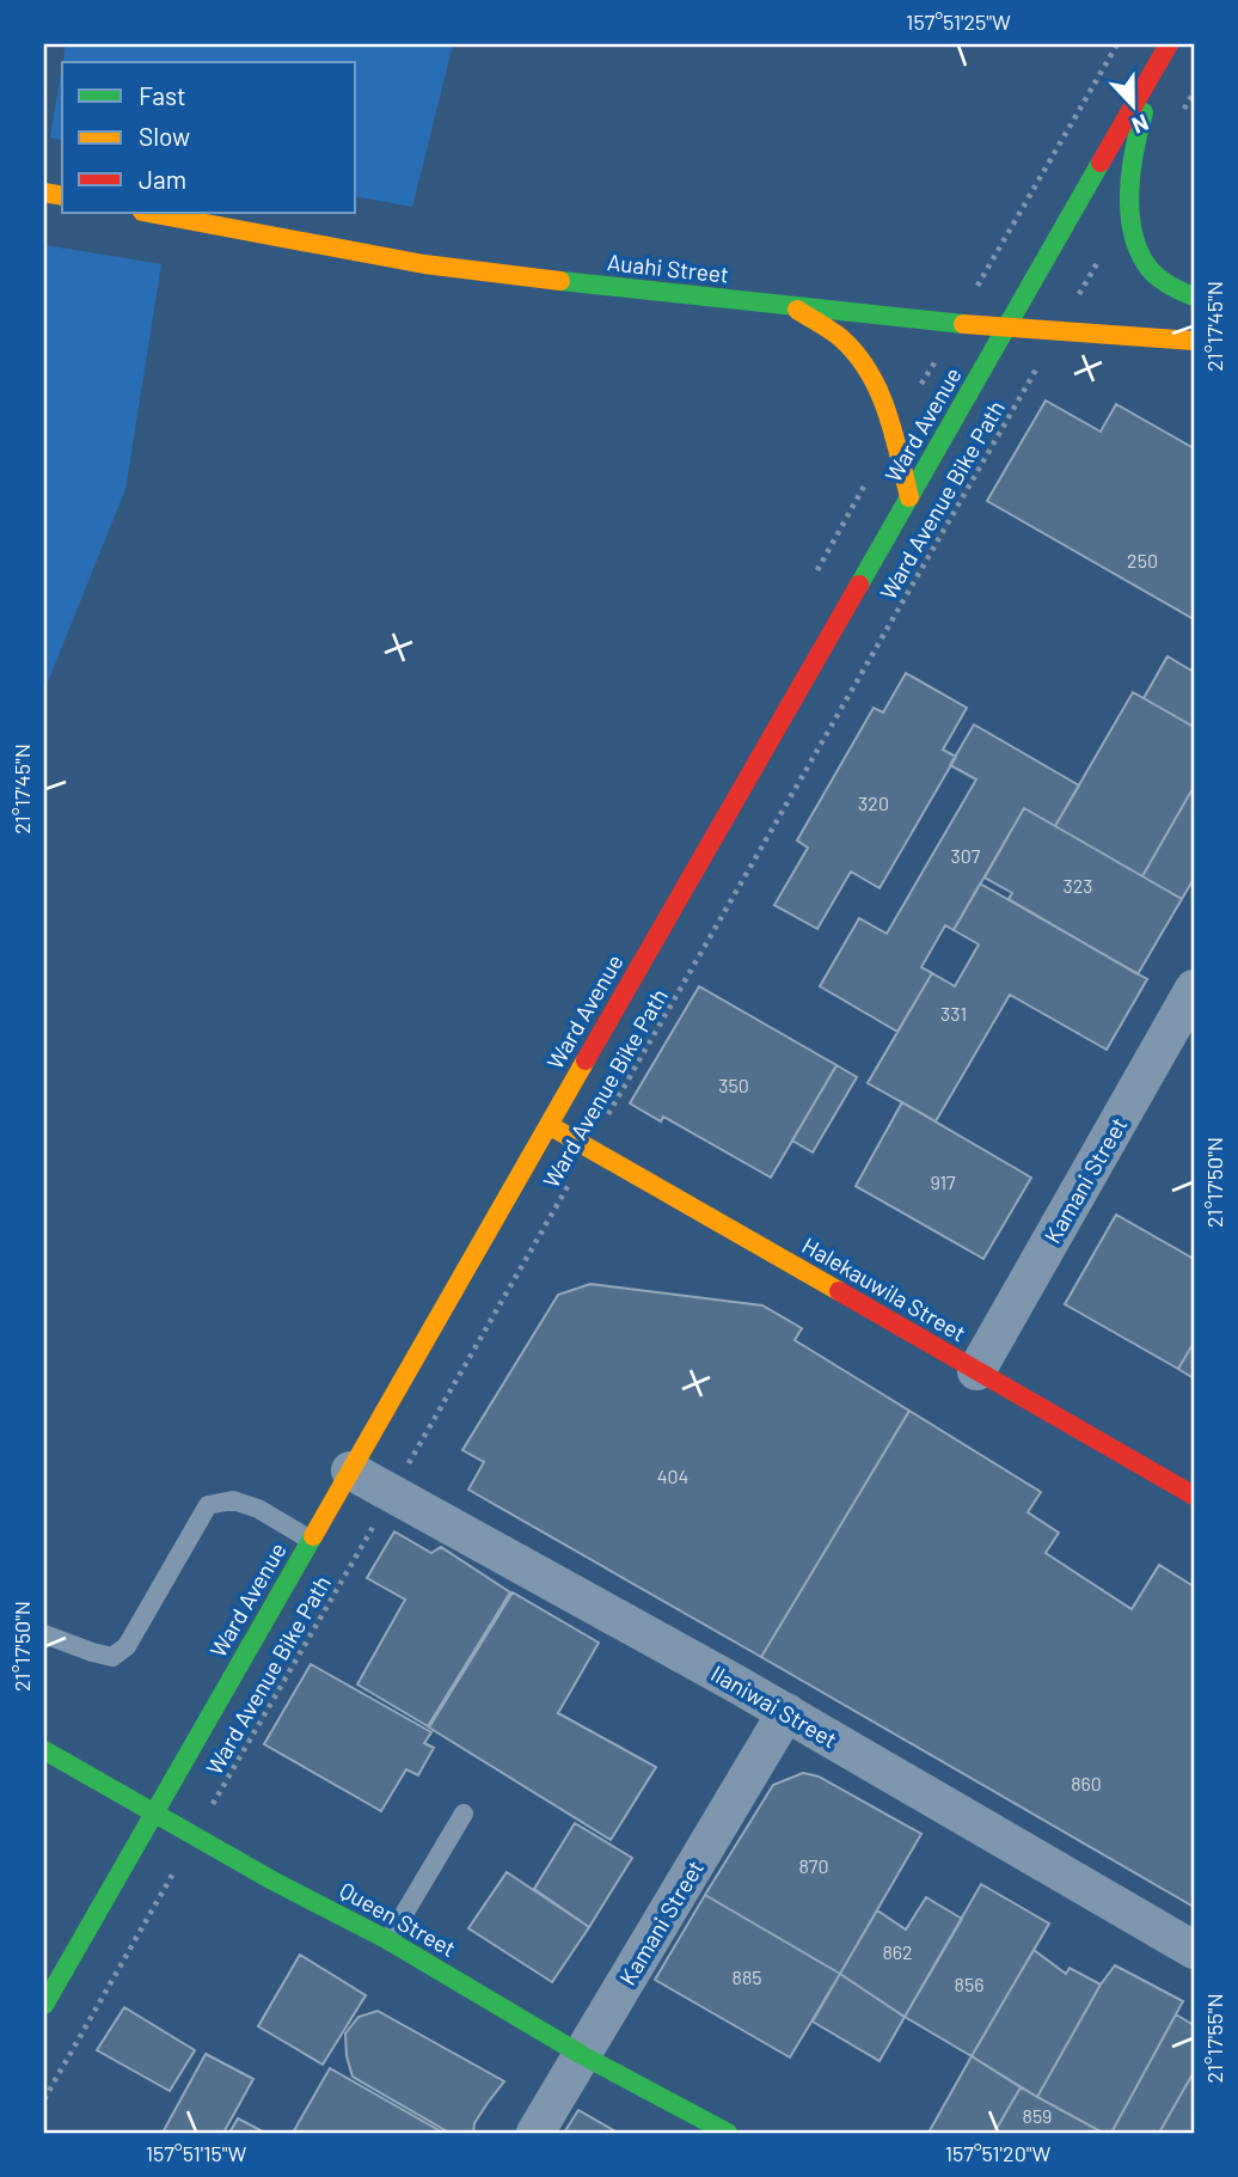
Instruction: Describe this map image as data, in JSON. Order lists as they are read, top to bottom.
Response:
{
  "streets": {
    "street": [
      "Auahi Street",
      "Ward Avenue",
      "Kamani Street",
      "Halekauwila Street",
      "Ilaniwai Street",
      "Queen Street"
    ],
    "path": ["Ward Avenue Bike Path"]
  },
  "crossings": [
    ["Auahi Street", "Ward Avenue"],
    ["Auahi Street", "Ward Avenue Bike Path"],
    ["Ward Avenue", "Halekauwila Street"],
    ["Ward Avenue", "Ilaniwai Street"],
    ["Ward Avenue", "Queen Street"],
    ["Ward Avenue Bike Path", "Halekauwila Street"],
    ["Ward Avenue Bike Path", "Ilaniwai Street"],
    ["Ward Avenue Bike Path", "Queen Street"],
    ["Kamani Street", "Halekauwila Street"],
    ["Kamani Street", "Ilaniwai Street"],
    ["Kamani Street", "Queen Street"]
  ],
  "house_numbers": [
    "250",
    "320",
    "307",
    "323",
    "331",
    "350",
    "917",
    "404",
    "860",
    "870",
    "862",
    "885",
    "856",
    "859"
  ],
  "legend": ["Fast", "Slow", "Jam"],
  "north": "bottom",
  "coordinates": [
    "157°51'25\"W",
    "21°17'45\"N",
    "21°17'50\"N",
    "21°17'55\"N",
    "157°51'15\"W",
    "157°51'20\"W"
  ]
}
